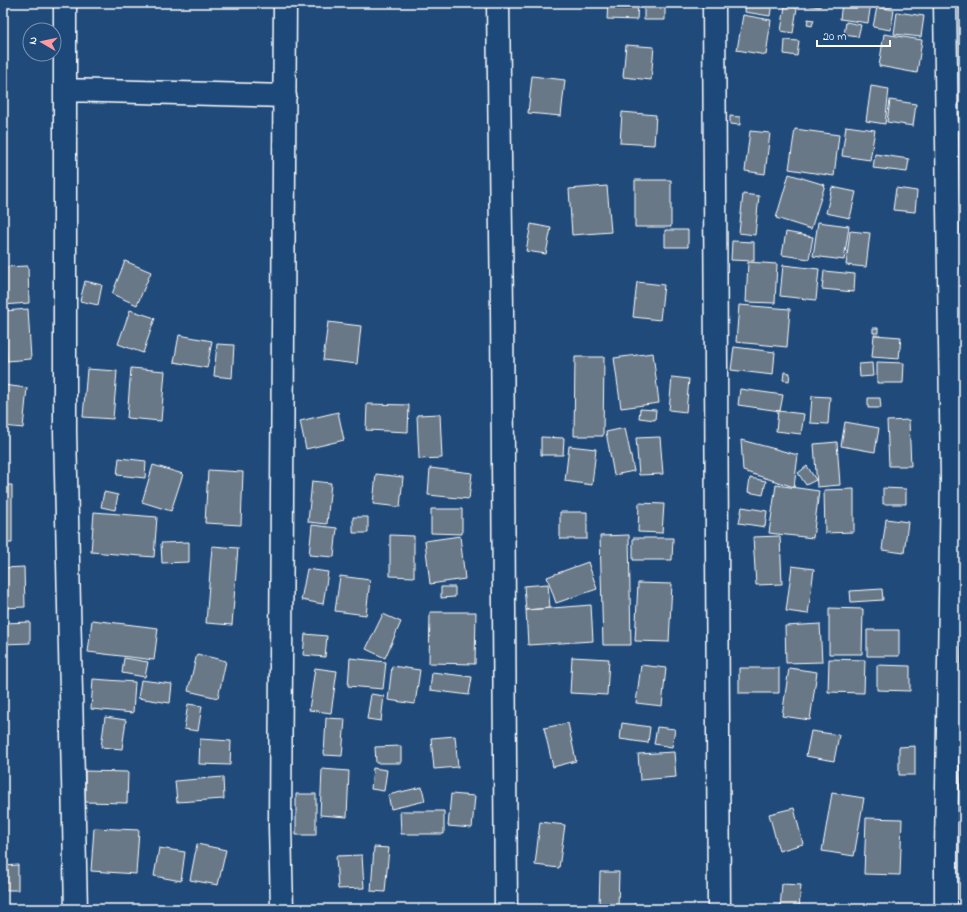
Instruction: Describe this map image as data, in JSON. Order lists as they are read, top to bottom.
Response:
{
  "scale_bar": "20 m",
  "north": "left"
}
